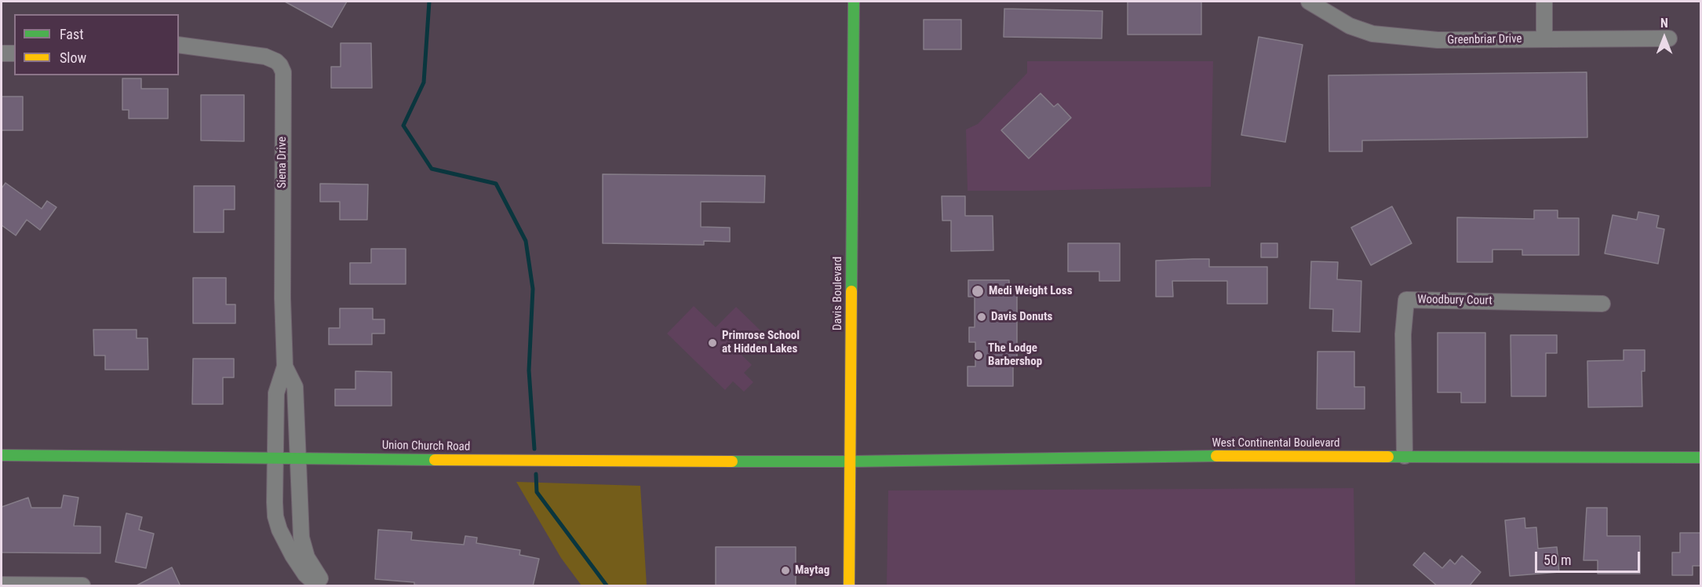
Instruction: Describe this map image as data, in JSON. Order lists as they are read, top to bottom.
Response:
{
  "streets": {
    "main road": ["Davis Boulevard", "West Continental Boulevard", "Union Church Road"],
    "street": ["Greenbriar Drive", "Siena Drive", "Woodbury Court"]
  },
  "crossings": [
    ["Siena Drive", "Union Church Road"],
    ["Davis Boulevard", "West Continental Boulevard"],
    ["Davis Boulevard", "Union Church Road"],
    ["Woodbury Court", "West Continental Boulevard"],
    ["West Continental Boulevard", "Union Church Road"]
  ],
  "places": [
    "Medi Weight Loss",
    "Davis Donuts",
    "Primrose School at Hidden Lakes",
    "The Lodge Barbershop",
    "Maytag"
  ],
  "legend": ["Fast", "Slow"],
  "scale_bar": "50 m",
  "north": "top"
}
